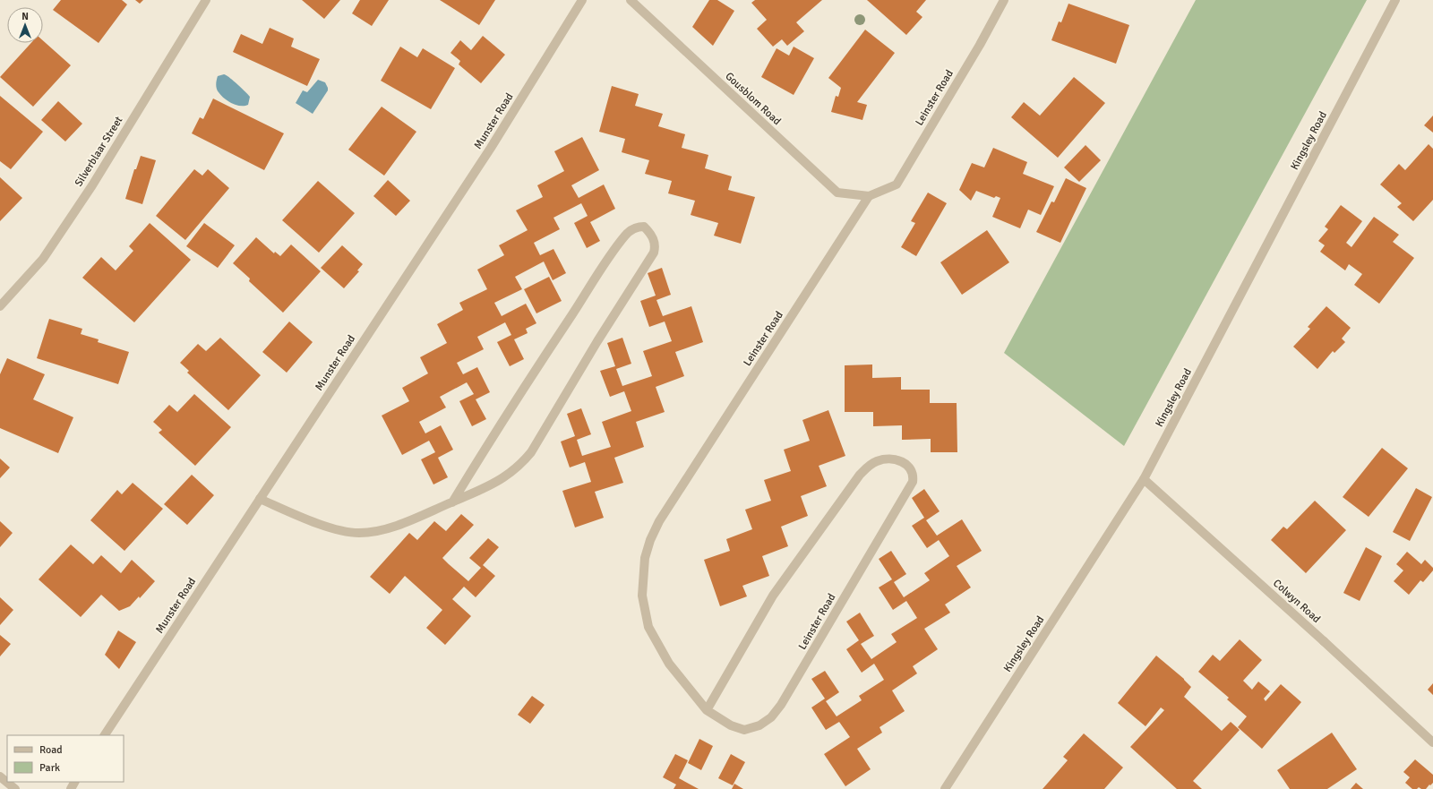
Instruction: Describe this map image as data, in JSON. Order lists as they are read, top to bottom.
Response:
{
  "streets": {
    "street": [
      "Leinster Road",
      "Gousblom Road",
      "Munster Road",
      "Kingsley Road",
      "Silverblaar Street",
      "Colwyn Road"
    ]
  },
  "crossings": [
    ["Leinster Road", "Gousblom Road"],
    ["Kingsley Road", "Colwyn Road"]
  ],
  "legend": ["Road", "Park"],
  "north": "top"
}
